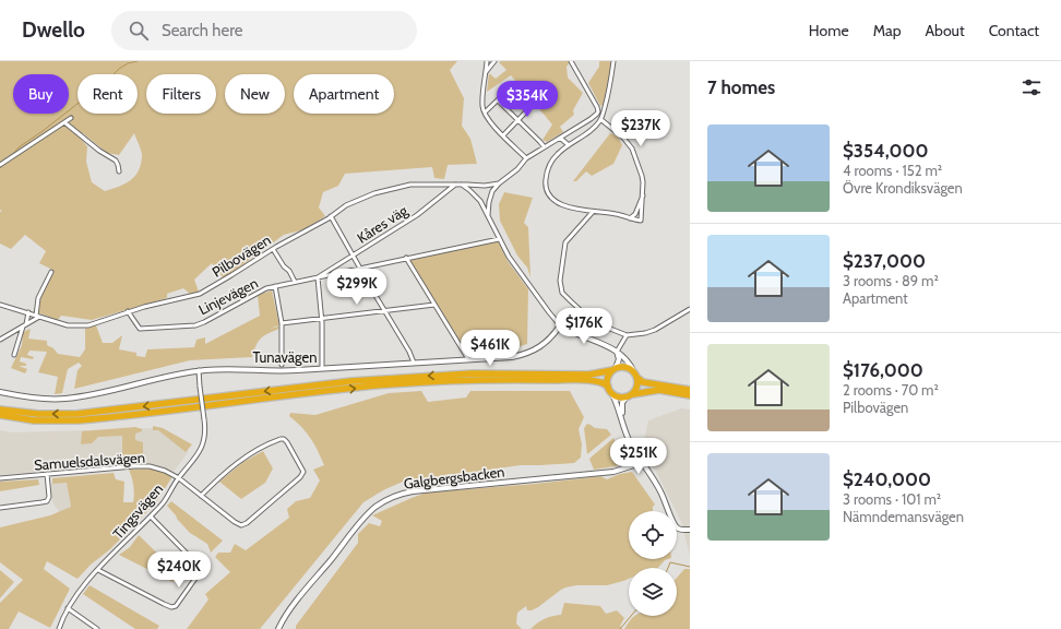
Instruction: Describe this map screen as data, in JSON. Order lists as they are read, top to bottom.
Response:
{
  "streets": {
    "street": [
      "Kåres väg",
      "Pilbovägen",
      "Linjevägen",
      "Tunavägen",
      "Samuelsdalsvägen",
      "Galgbergsbacken",
      "Tingsvägen"
    ]
  },
  "crossings": [
    ["Kåres väg", "Pilbovägen"],
    ["Kåres väg", "Linjevägen"],
    ["Pilbovägen", "Linjevägen"],
    ["Tunavägen", "Tingsvägen"],
    ["Samuelsdalsvägen", "Tingsvägen"]
  ],
  "page": {
    "header": "Dwello",
    "search": "Search here",
    "nav": [
      "Home",
      "Map",
      "About",
      "Contact"
    ],
    "heading": "7 homes",
    "chip": [
      "Buy",
      "Rent",
      "Filters",
      "New",
      "Apartment"
    ],
    "price": [
      "$354K",
      "$237K",
      "$299K",
      "$176K",
      "$461K",
      "$251K",
      "$240K"
    ],
    "list": [
      {
        "name": "$354,000",
        "note": "4 rooms · 152 m² · Övre Krondiksvägen"
      },
      {
        "name": "$237,000",
        "note": "3 rooms · 89 m² · Apartment"
      },
      {
        "name": "$176,000",
        "note": "2 rooms · 70 m² · Pilbovägen"
      },
      {
        "name": "$240,000",
        "note": "3 rooms · 101 m² · Nämndemansvägen"
      }
    ]
  }
}
